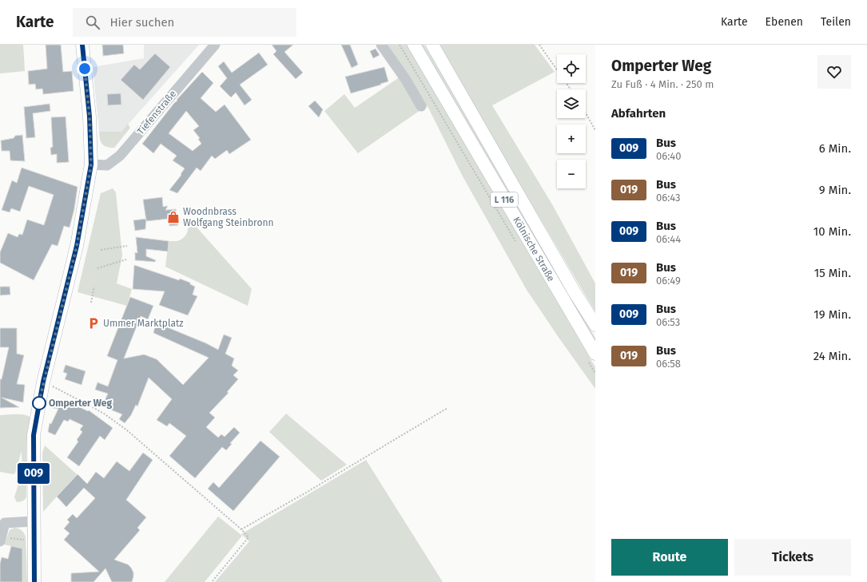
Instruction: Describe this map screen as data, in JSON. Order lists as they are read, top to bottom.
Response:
{
  "streets": {
    "main road": ["L 116", "Kölnische Straße"],
    "street": ["Tiefenstraße"]
  },
  "places": {
    "shop": ["Woodnbrass Wolfgang Steinbronn"],
    "parking": ["Ummer Marktplatz"],
    "other": ["Omperter Weg"]
  },
  "lines": ["bus line 009"],
  "page": {
    "header": "Karte",
    "search": "Hier suchen",
    "nav": ["Karte", "Ebenen", "Teilen"],
    "on_map": "009",
    "heading": [
      ["Omperter Weg", "Zu Fuß · 4 Min. · 250 m"],
      "Abfahrten"
    ],
    "map_buttons": ["+", "−"],
    "list": [
      {
        "mark": "009",
        "name": "Bus",
        "note": "06:40",
        "value": "6 Min."
      },
      {
        "mark": "019",
        "name": "Bus",
        "note": "06:43",
        "value": "9 Min."
      },
      {
        "mark": "009",
        "name": "Bus",
        "note": "06:44",
        "value": "10 Min."
      },
      {
        "mark": "019",
        "name": "Bus",
        "note": "06:49",
        "value": "15 Min."
      },
      {
        "mark": "009",
        "name": "Bus",
        "note": "06:53",
        "value": "19 Min."
      },
      {
        "mark": "019",
        "name": "Bus",
        "note": "06:58",
        "value": "24 Min."
      }
    ],
    "buttons": ["Route", "Tickets"]
  }
}
